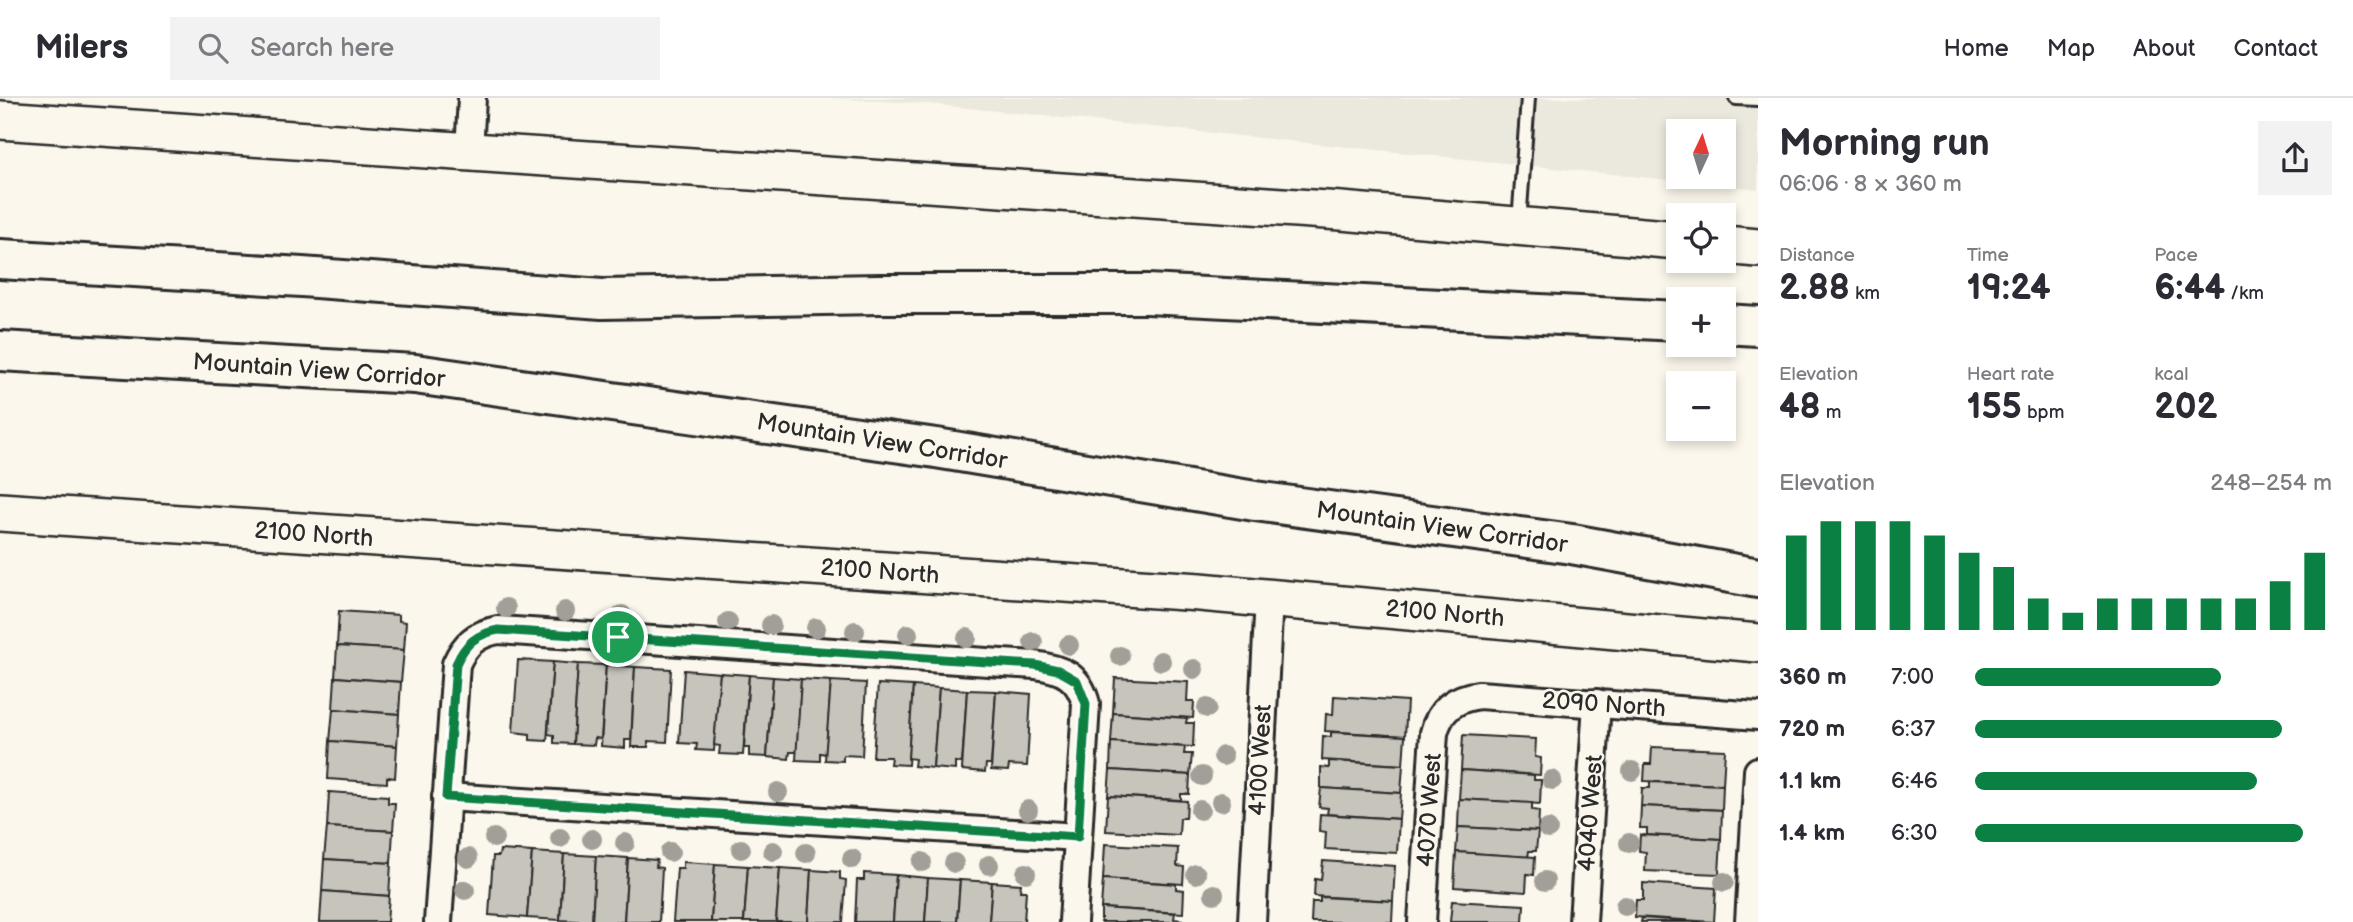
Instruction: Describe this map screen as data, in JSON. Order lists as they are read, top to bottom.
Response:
{
  "streets": {
    "highway": ["Mountain View Corridor"],
    "main road": ["2100 North"],
    "street": [
      "2090 North",
      "4100 West",
      "4070 West",
      "4040 West"
    ]
  },
  "crossings": [
    ["2100 North", "4100 West"],
    ["2090 North", "4070 West"],
    ["2090 North", "4040 West"]
  ],
  "north": "top",
  "page": {
    "header": "Milers",
    "search": "Search here",
    "nav": [
      "Home",
      "Map",
      "About",
      "Contact"
    ],
    "heading": ["Morning run", "06:06 · 8 × 360 m"],
    "map_buttons": ["+", "−"],
    "stats": [
      ["Distance", "2.88 km"],
      ["Time", "19:24"],
      ["Pace", "6:44 /km"],
      ["Elevation", "48 m"],
      ["Heart rate", "155 bpm"],
      ["kcal", "202"]
    ],
    "chart": ["Elevation", "248–254 m"],
    "list": [
      {
        "name": "360 m",
        "note": "7:00"
      },
      {
        "name": "720 m",
        "note": "6:37"
      },
      {
        "name": "1.1 km",
        "note": "6:46"
      },
      {
        "name": "1.4 km",
        "note": "6:30"
      }
    ]
  }
}
